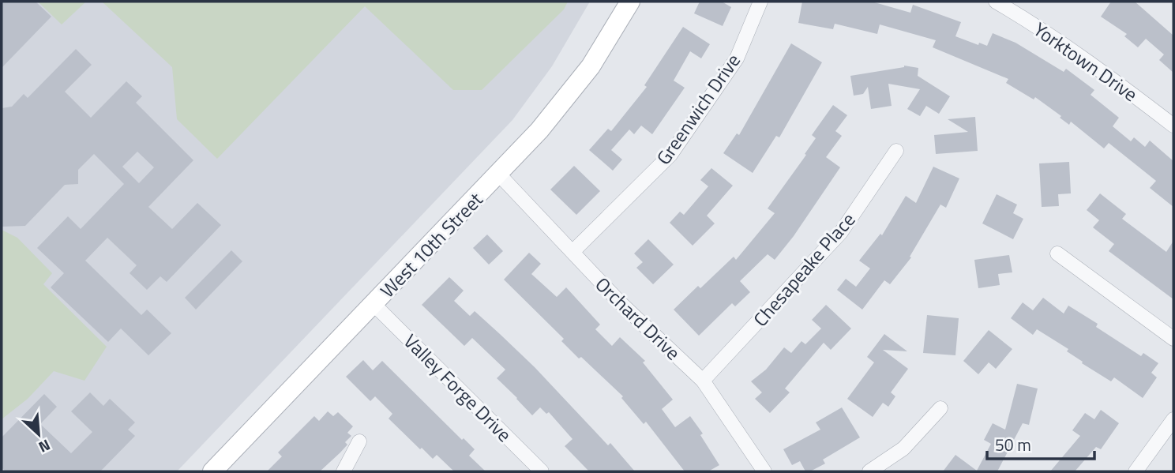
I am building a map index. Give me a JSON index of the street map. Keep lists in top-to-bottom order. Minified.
{"streets":{"street":["Yorktown Drive","Greenwich Drive","West 10th Street","Chesapeake Place","Orchard Drive","Valley Forge Drive"]},"crossings":[["Greenwich Drive","Orchard Drive"],["West 10th Street","Orchard Drive"],["West 10th Street","Valley Forge Drive"],["Chesapeake Place","Orchard Drive"]],"scale_bar":"50 m","north":"bottom right"}
